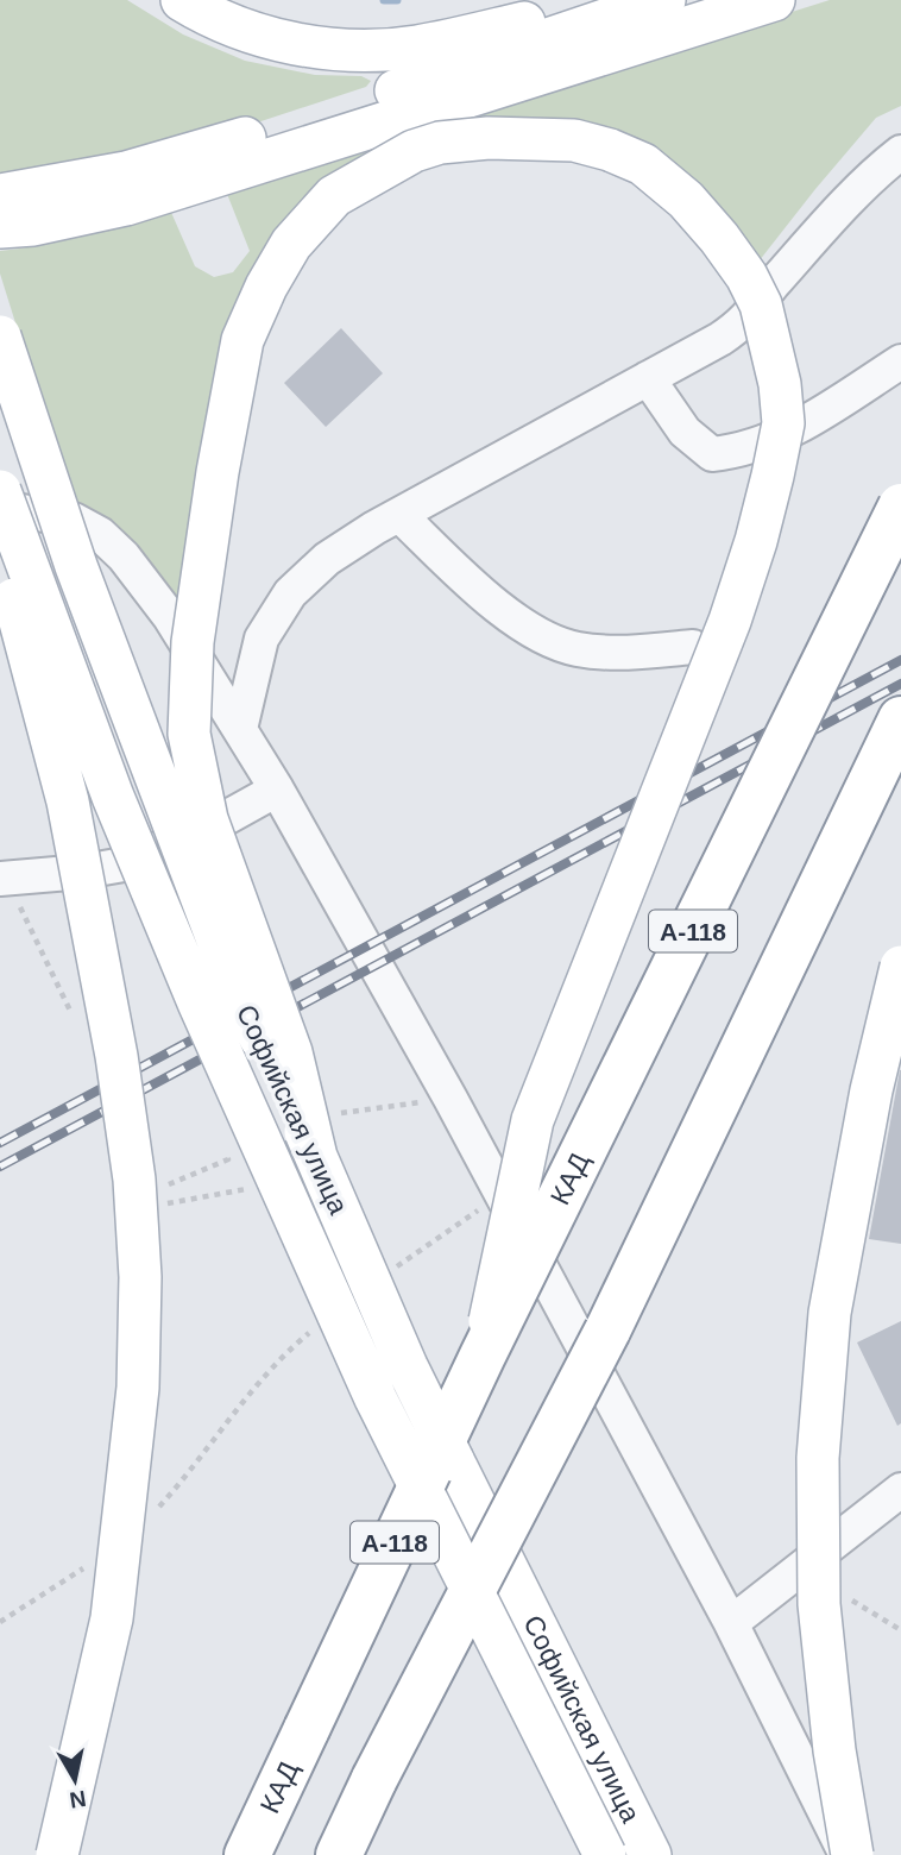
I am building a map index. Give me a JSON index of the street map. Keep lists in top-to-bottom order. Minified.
{"streets":{"highway":["А-118","КАД"],"main road":["Софийская улица"]},"north":"bottom"}
